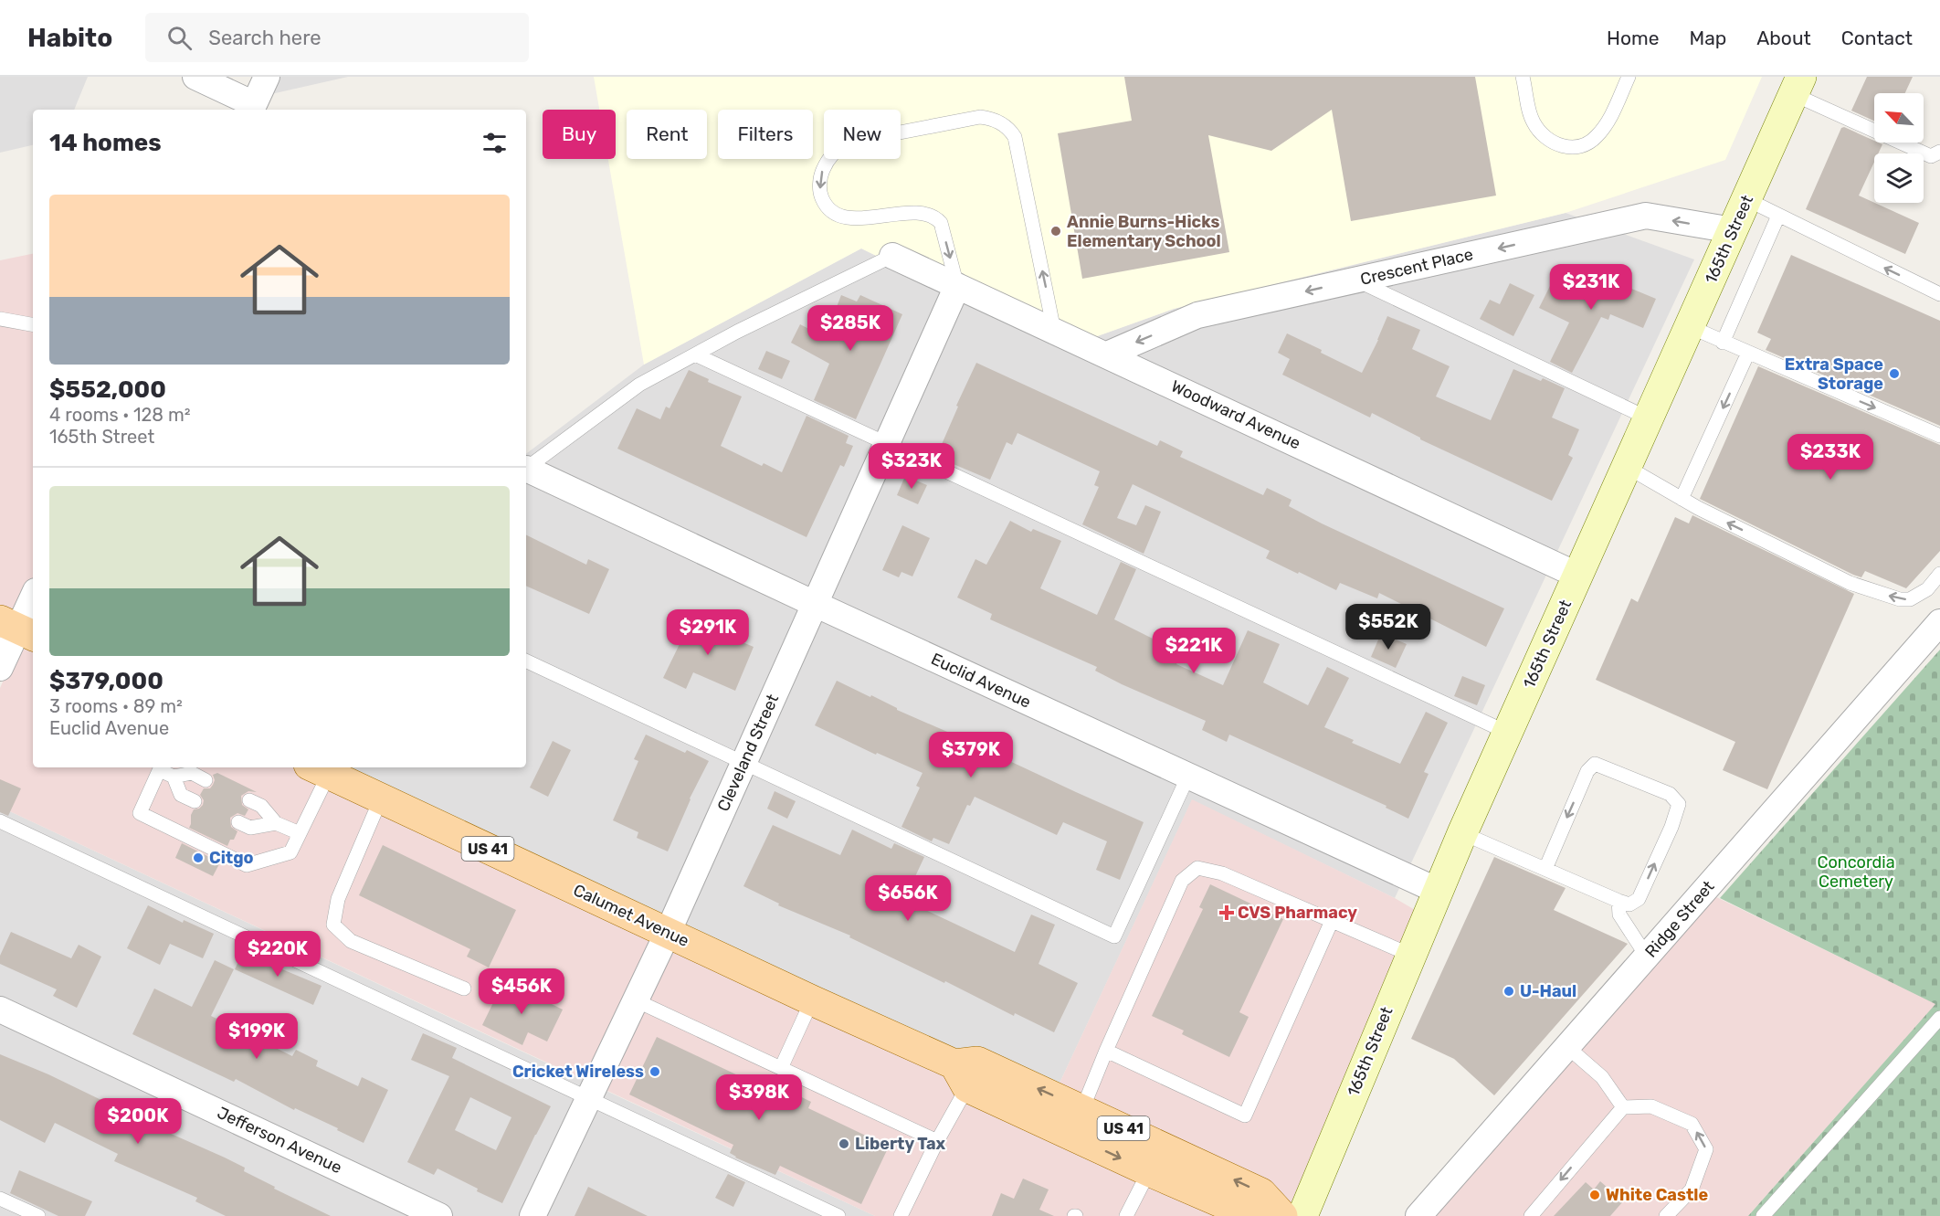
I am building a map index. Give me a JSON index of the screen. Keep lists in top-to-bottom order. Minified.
{"streets":{"main road":["165th Street","US 41","Calumet Avenue"],"street":["Crescent Place","Woodward Avenue","Euclid Avenue","Cleveland Street","Ridge Street","Jefferson Avenue"]},"crossings":[["165th Street","Crescent Place"],["165th Street","Woodward Avenue"],["165th Street","Euclid Avenue"],["Crescent Place","Woodward Avenue"],["Woodward Avenue","Cleveland Street"],["Euclid Avenue","Cleveland Street"],["Cleveland Street","Calumet Avenue"]],"one_way":["Crescent Place"],"parks":["Concordia Cemetery"],"places":{"other":["Annie Burns-Hicks Elementary School","Extra Space Storage","Citgo","U-Haul","Cricket Wireless","Liberty Tax","White Castle"],"health":["CVS Pharmacy"]},"north":"top left","page":{"header":"Habito","search":"Search here","nav":["Home","Map","About","Contact"],"chip":["Buy","Rent","Filters","New"],"heading":"14 homes","list":[{"name":"$552,000","note":"4 rooms · 128 m² · 165th Street"},{"name":"$379,000","note":"3 rooms · 89 m² · Euclid Avenue"}],"price":["$231K","$285K","$233K","$323K","$552K","$291K","$221K","$379K","$656K","$220K","$456K","$199K","$398K","$200K"]}}
